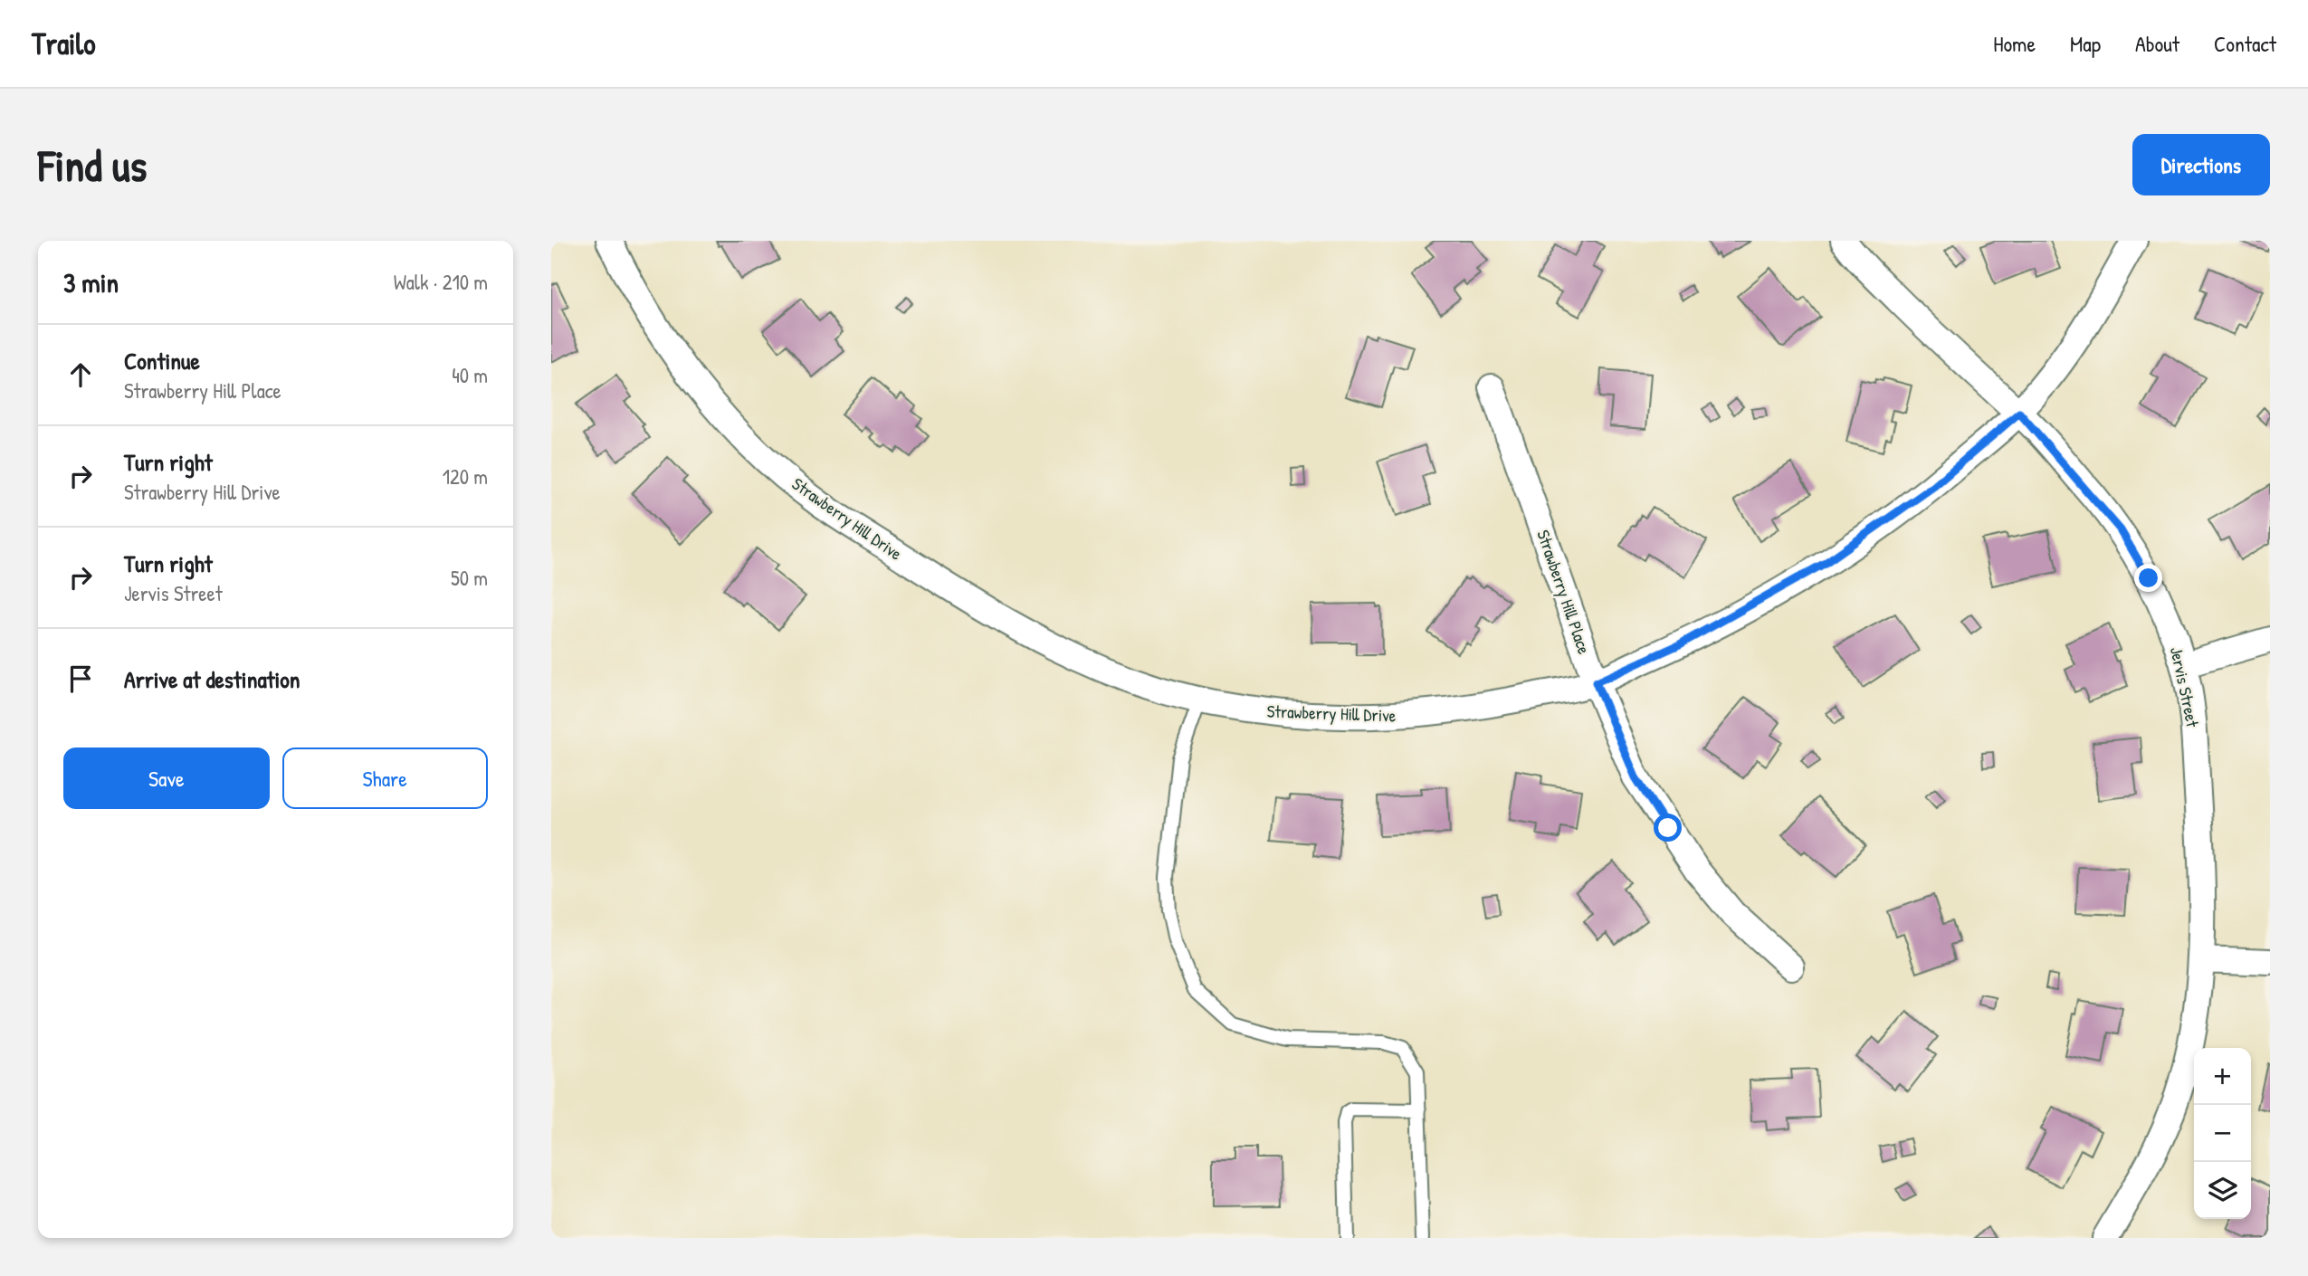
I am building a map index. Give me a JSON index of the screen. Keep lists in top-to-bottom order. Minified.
{"streets":{"street":["Strawberry Hill Drive","Strawberry Hill Place","Jervis Street"]},"crossings":[["Strawberry Hill Drive","Strawberry Hill Place"],["Strawberry Hill Drive","Jervis Street"]],"page":{"header":"Trailo","nav":["Home","Map","About","Contact"],"buttons":["Directions",["Save","Share"]],"title":"Find us","heading":["3 min","Walk · 210 m"],"list":[["Continue","Strawberry Hill Place","40 m"],["Turn right","Strawberry Hill Drive","120 m"],["Turn right","Jervis Street","50 m"],"Arrive at destination"],"map_buttons":["+","−"]}}
